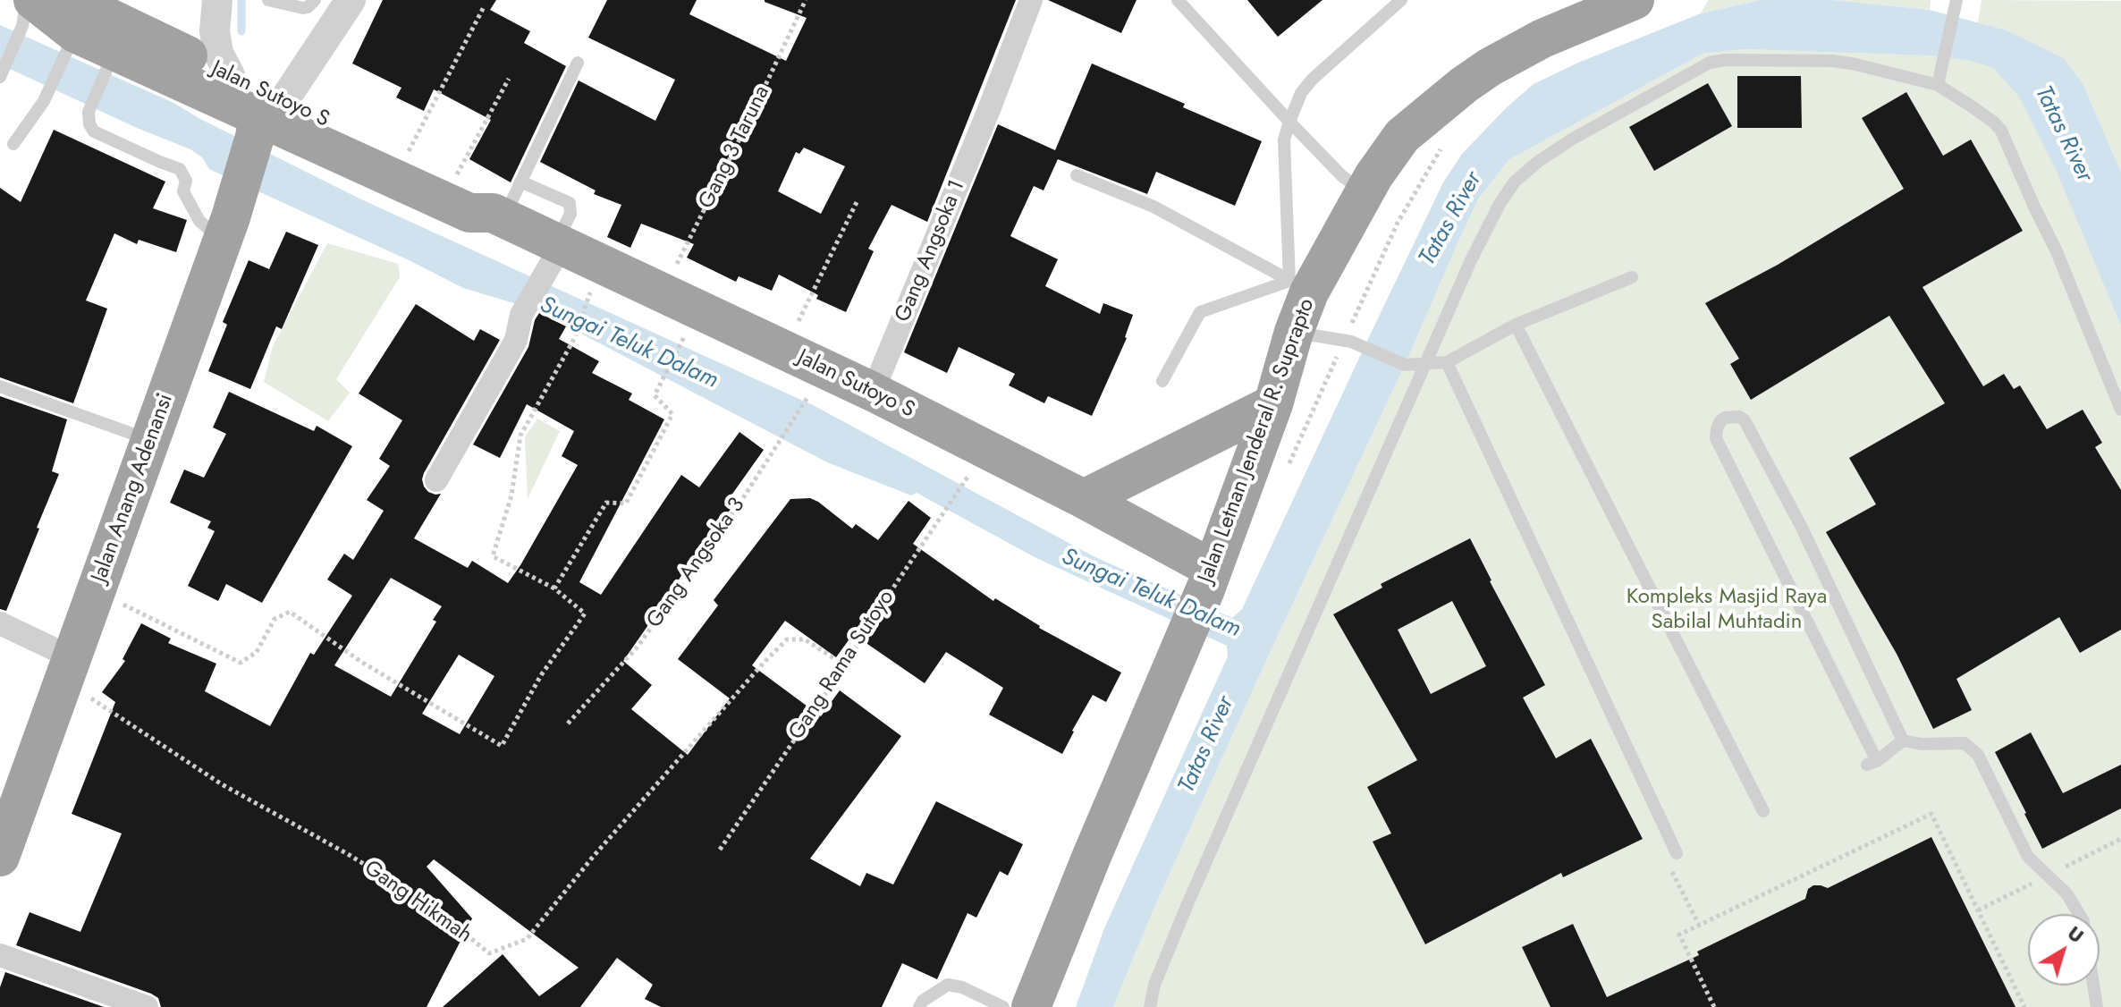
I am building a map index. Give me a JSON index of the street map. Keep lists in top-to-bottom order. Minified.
{"streets":{"highway":["Jalan Sutoyo S","Jalan Letnan Jenderal R. Suprapto","Jalan Anang Adenansi"],"street":["Gang Angsoka 1"],"path":["Gang 3 Taruna","Gang Angsoka 3","Gang Rama Sutoyo","Gang Hikmah"]},"crossings":[["Jalan Sutoyo S","Gang 3 Taruna"],["Jalan Sutoyo S","Gang Angsoka 1"],["Jalan Sutoyo S","Jalan Letnan Jenderal R. Suprapto"],["Jalan Sutoyo S","Jalan Anang Adenansi"],["Jalan Anang Adenansi","Gang Hikmah"],["Gang Rama Sutoyo","Gang Hikmah"]],"water":["Tatas River","Sungai Teluk Dalam"],"parks":["Kompleks Masjid Raya Sabilal Muhtadin"],"north":"top right"}
